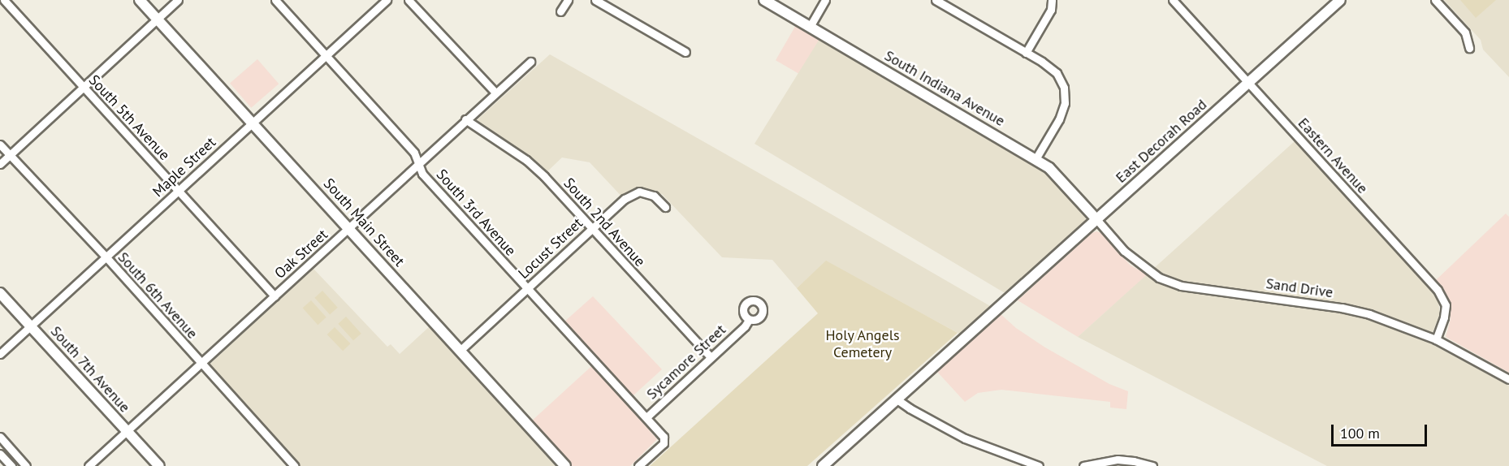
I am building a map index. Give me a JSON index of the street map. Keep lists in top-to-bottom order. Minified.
{"streets":{"street":["South Indiana Avenue","South 5th Avenue","East Decorah Road","Eastern Avenue","Maple Street","South 3rd Avenue","South Main Street","South 2nd Avenue","Locust Street","Oak Street","Sand Drive","South 6th Avenue","Sycamore Street","South 7th Avenue"]},"crossings":[["South Indiana Avenue","East Decorah Road"],["South Indiana Avenue","Sand Drive"],["South 5th Avenue","Maple Street"],["South 5th Avenue","Oak Street"],["East Decorah Road","Eastern Avenue"],["East Decorah Road","Sand Drive"],["Eastern Avenue","Sand Drive"],["Maple Street","South 3rd Avenue"],["Maple Street","South Main Street"],["Maple Street","South 6th Avenue"],["Maple Street","South 7th Avenue"],["South 3rd Avenue","Locust Street"],["South 3rd Avenue","Oak Street"],["South 3rd Avenue","Sycamore Street"],["South Main Street","Locust Street"],["South Main Street","Oak Street"],["South 2nd Avenue","Locust Street"],["South 2nd Avenue","Oak Street"],["South 2nd Avenue","Sycamore Street"],["Oak Street","South 6th Avenue"],["Oak Street","South 7th Avenue"]],"parks":["Holy Angels Cemetery"],"scale_bar":"100 m"}
